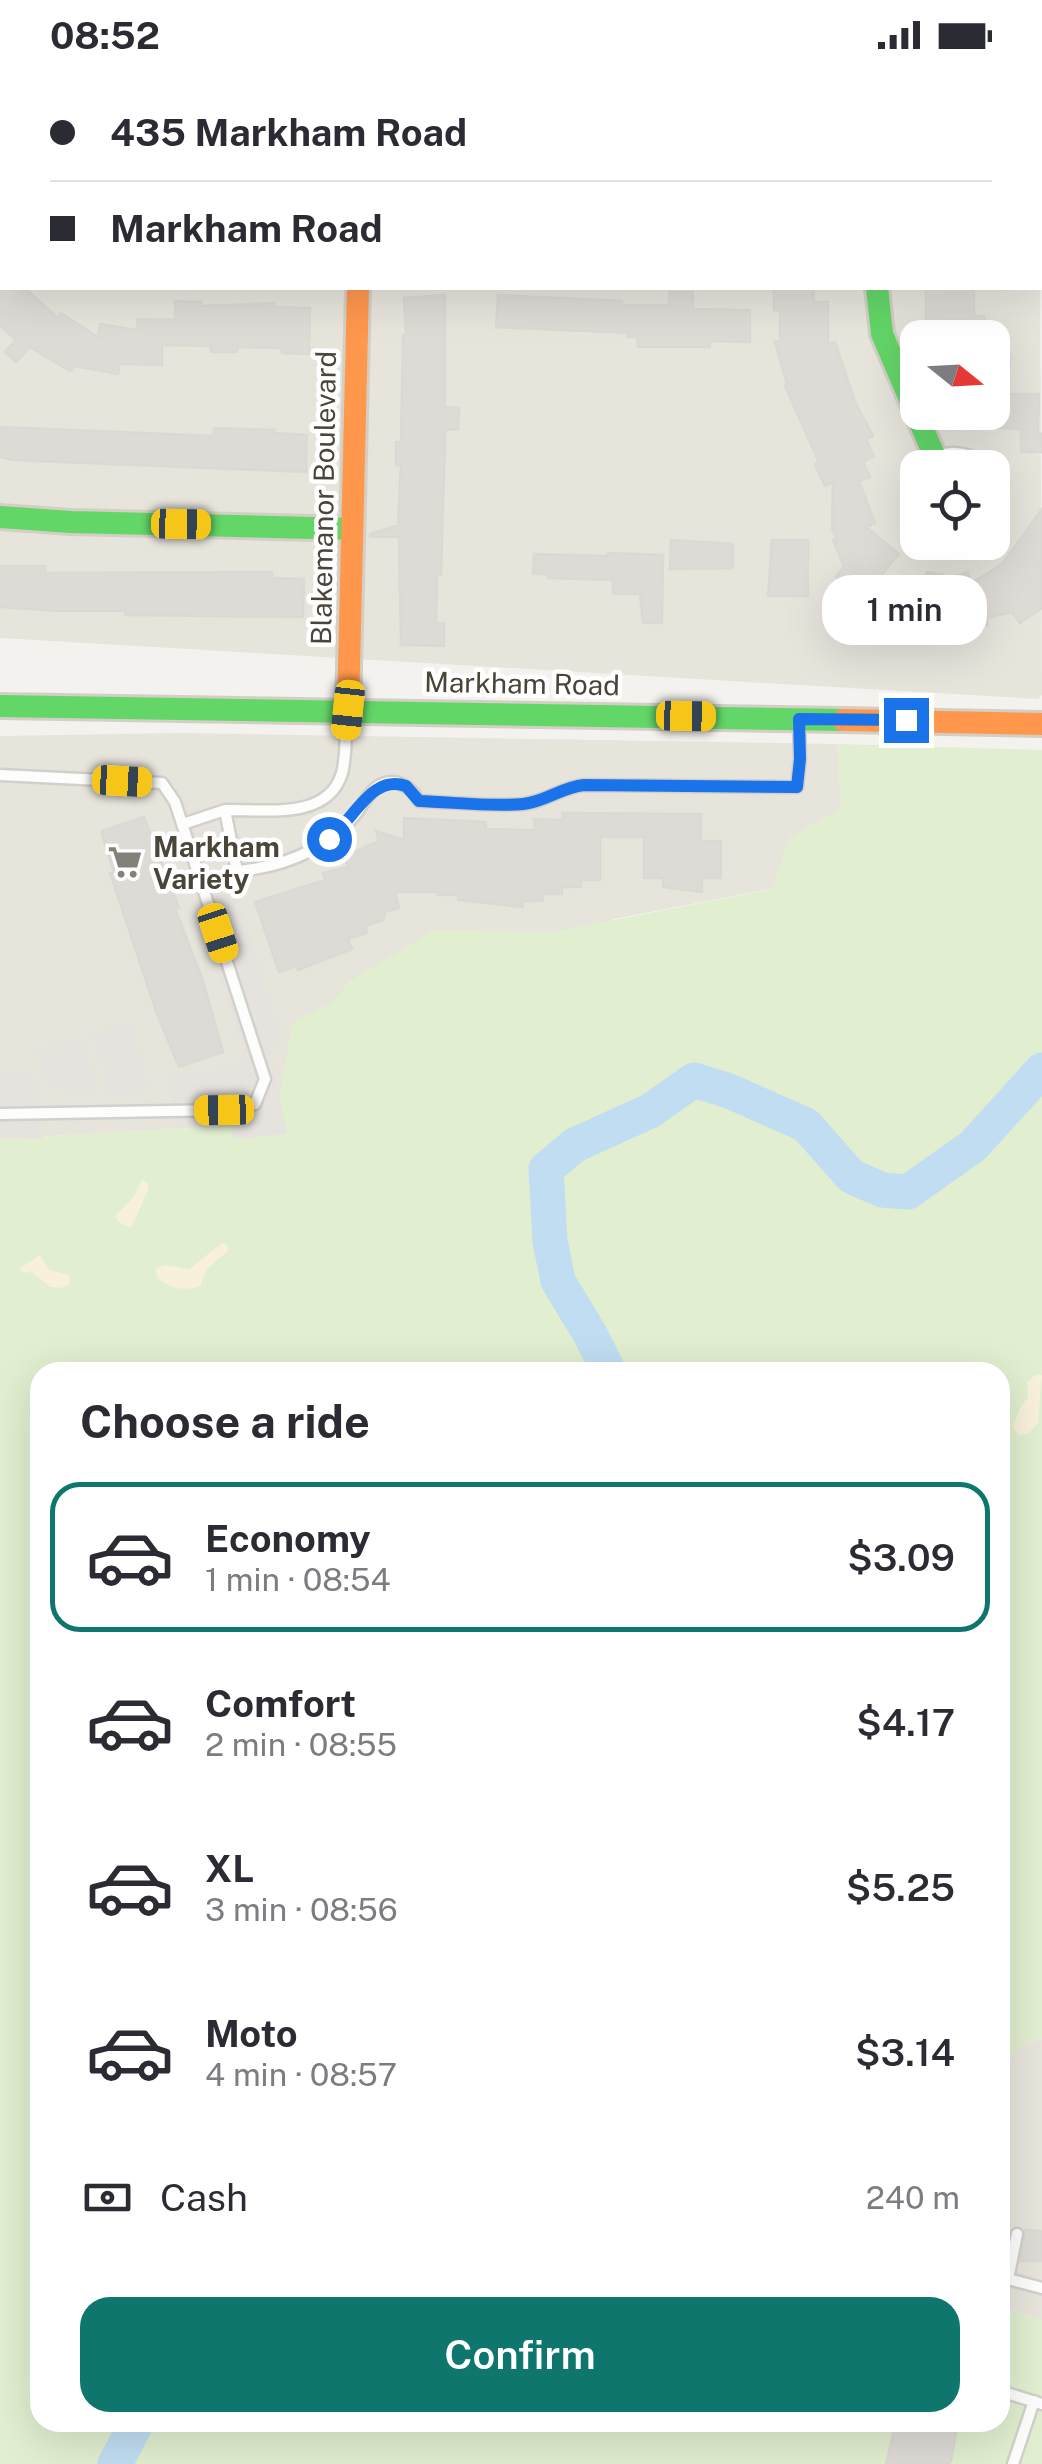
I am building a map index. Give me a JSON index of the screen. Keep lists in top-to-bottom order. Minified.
{"streets":{"main road":["Blakemanor Boulevard","Markham Road"]},"crossings":[["Blakemanor Boulevard","Markham Road"]],"places":{"supermarket":["Markham Variety"]},"north":"right","page":{"status":"08:52","banner":["435 Markham Road","Markham Road"],"bubble":"1 min","heading":"Choose a ride","list":[{"name":"Economy","note":"1 min · 08:54","value":"$3.09"},{"name":"Comfort","note":"2 min · 08:55","value":"$4.17"},{"name":"XL","note":"3 min · 08:56","value":"$5.25"},{"name":"Moto","note":"4 min · 08:57","value":"$3.14"}],"pay":["Cash","240 m"],"buttons":"Confirm"}}
